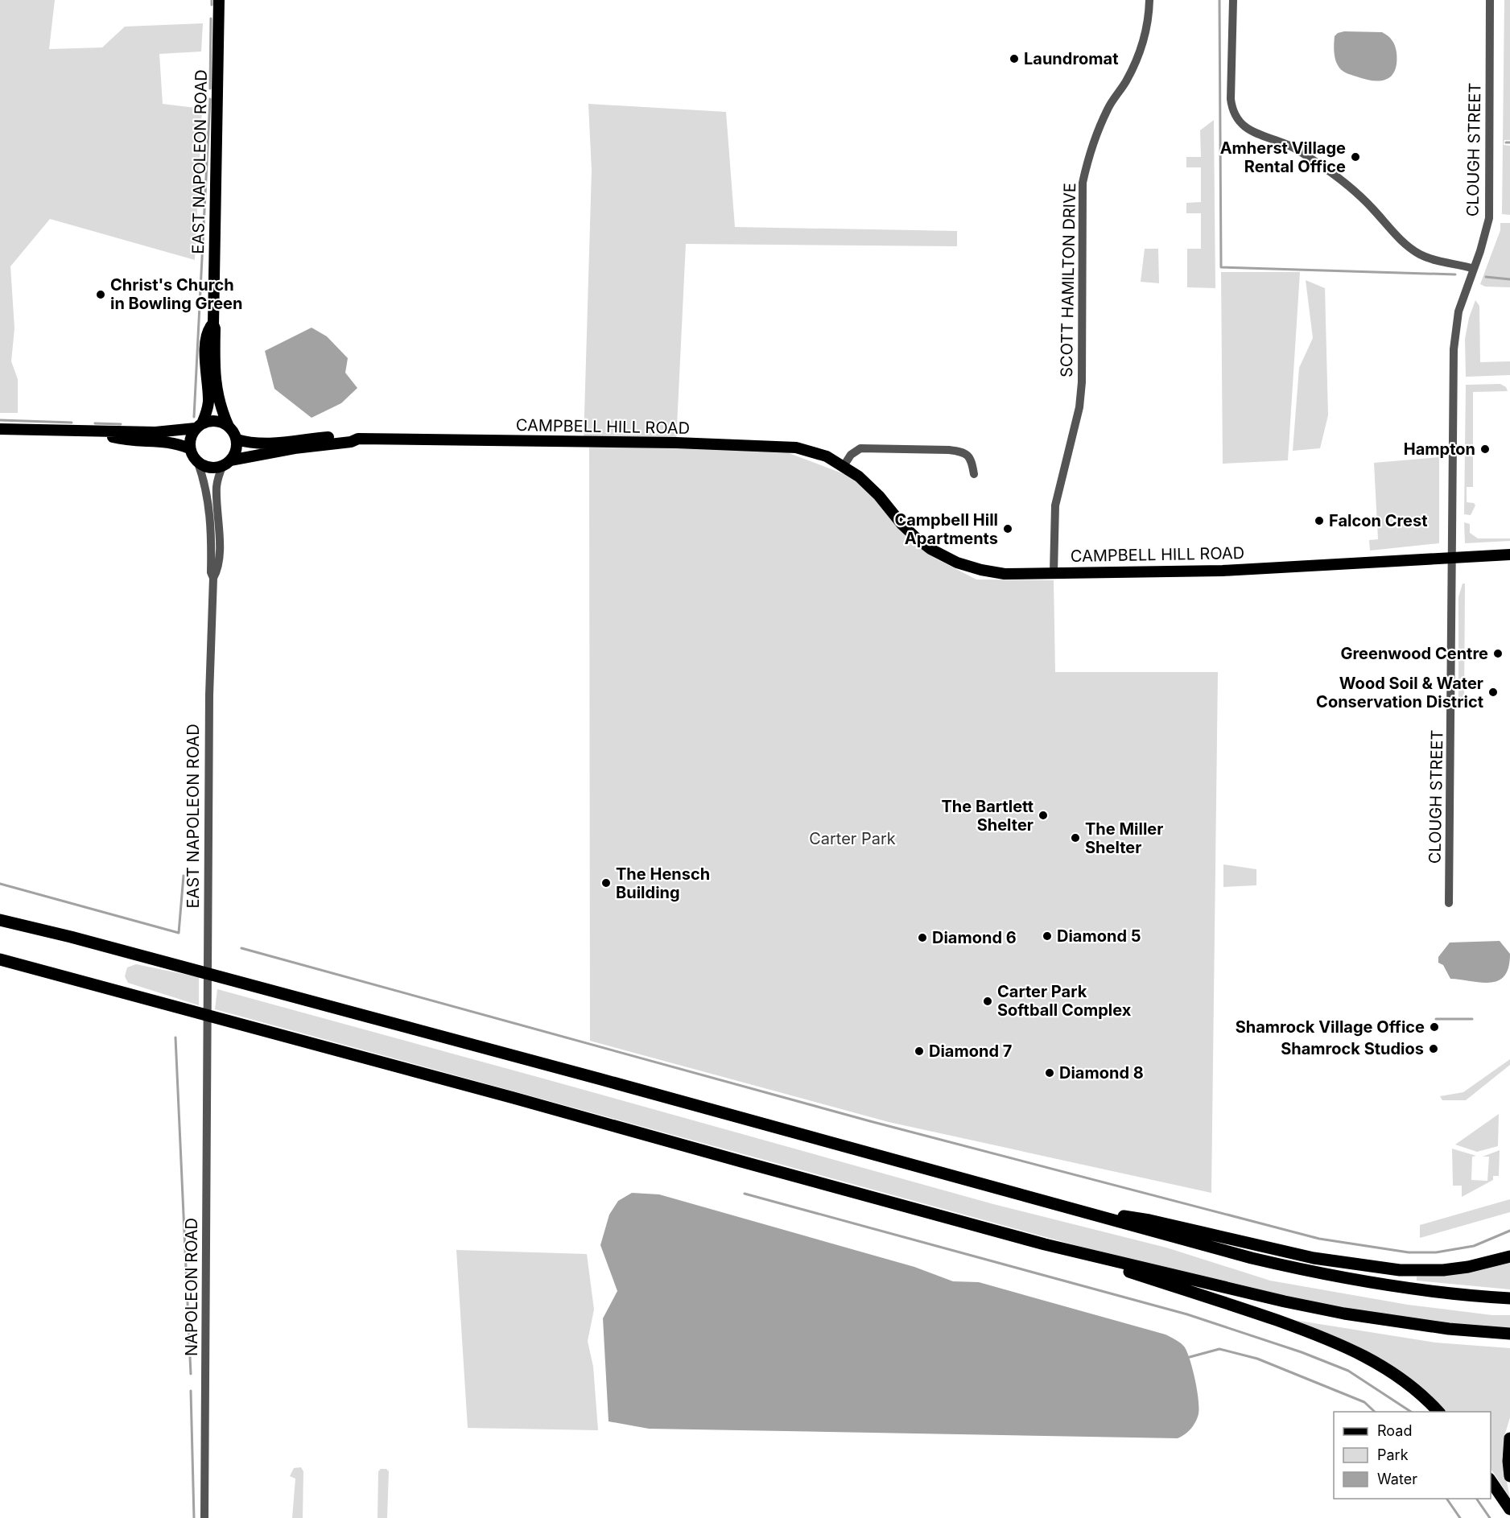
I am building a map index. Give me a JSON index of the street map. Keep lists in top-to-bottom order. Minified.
{"streets":{"main road":["EAST NAPOLEON ROAD","CAMPBELL HILL ROAD"],"street":["CLOUGH STREET","SCOTT HAMILTON DRIVE","NAPOLEON ROAD"]},"crossings":[["CLOUGH STREET","CAMPBELL HILL ROAD"],["EAST NAPOLEON ROAD","CAMPBELL HILL ROAD"],["EAST NAPOLEON ROAD","NAPOLEON ROAD"],["SCOTT HAMILTON DRIVE","CAMPBELL HILL ROAD"]],"parks":["Carter Park"],"places":["Laundromat","Amherst Village Rental Office","Christ's Church in Bowling Green","Hampton","Falcon Crest","Campbell Hill Apartments","Greenwood Centre","Wood Soil & Water Conservation District","The Bartlett Shelter","The Miller Shelter","The Hensch Building","Diamond 5","Diamond 6","Carter Park Softball Complex","Shamrock Village Office","Shamrock Studios","Diamond 7","Diamond 8"],"legend":["Road","Park","Water"]}
